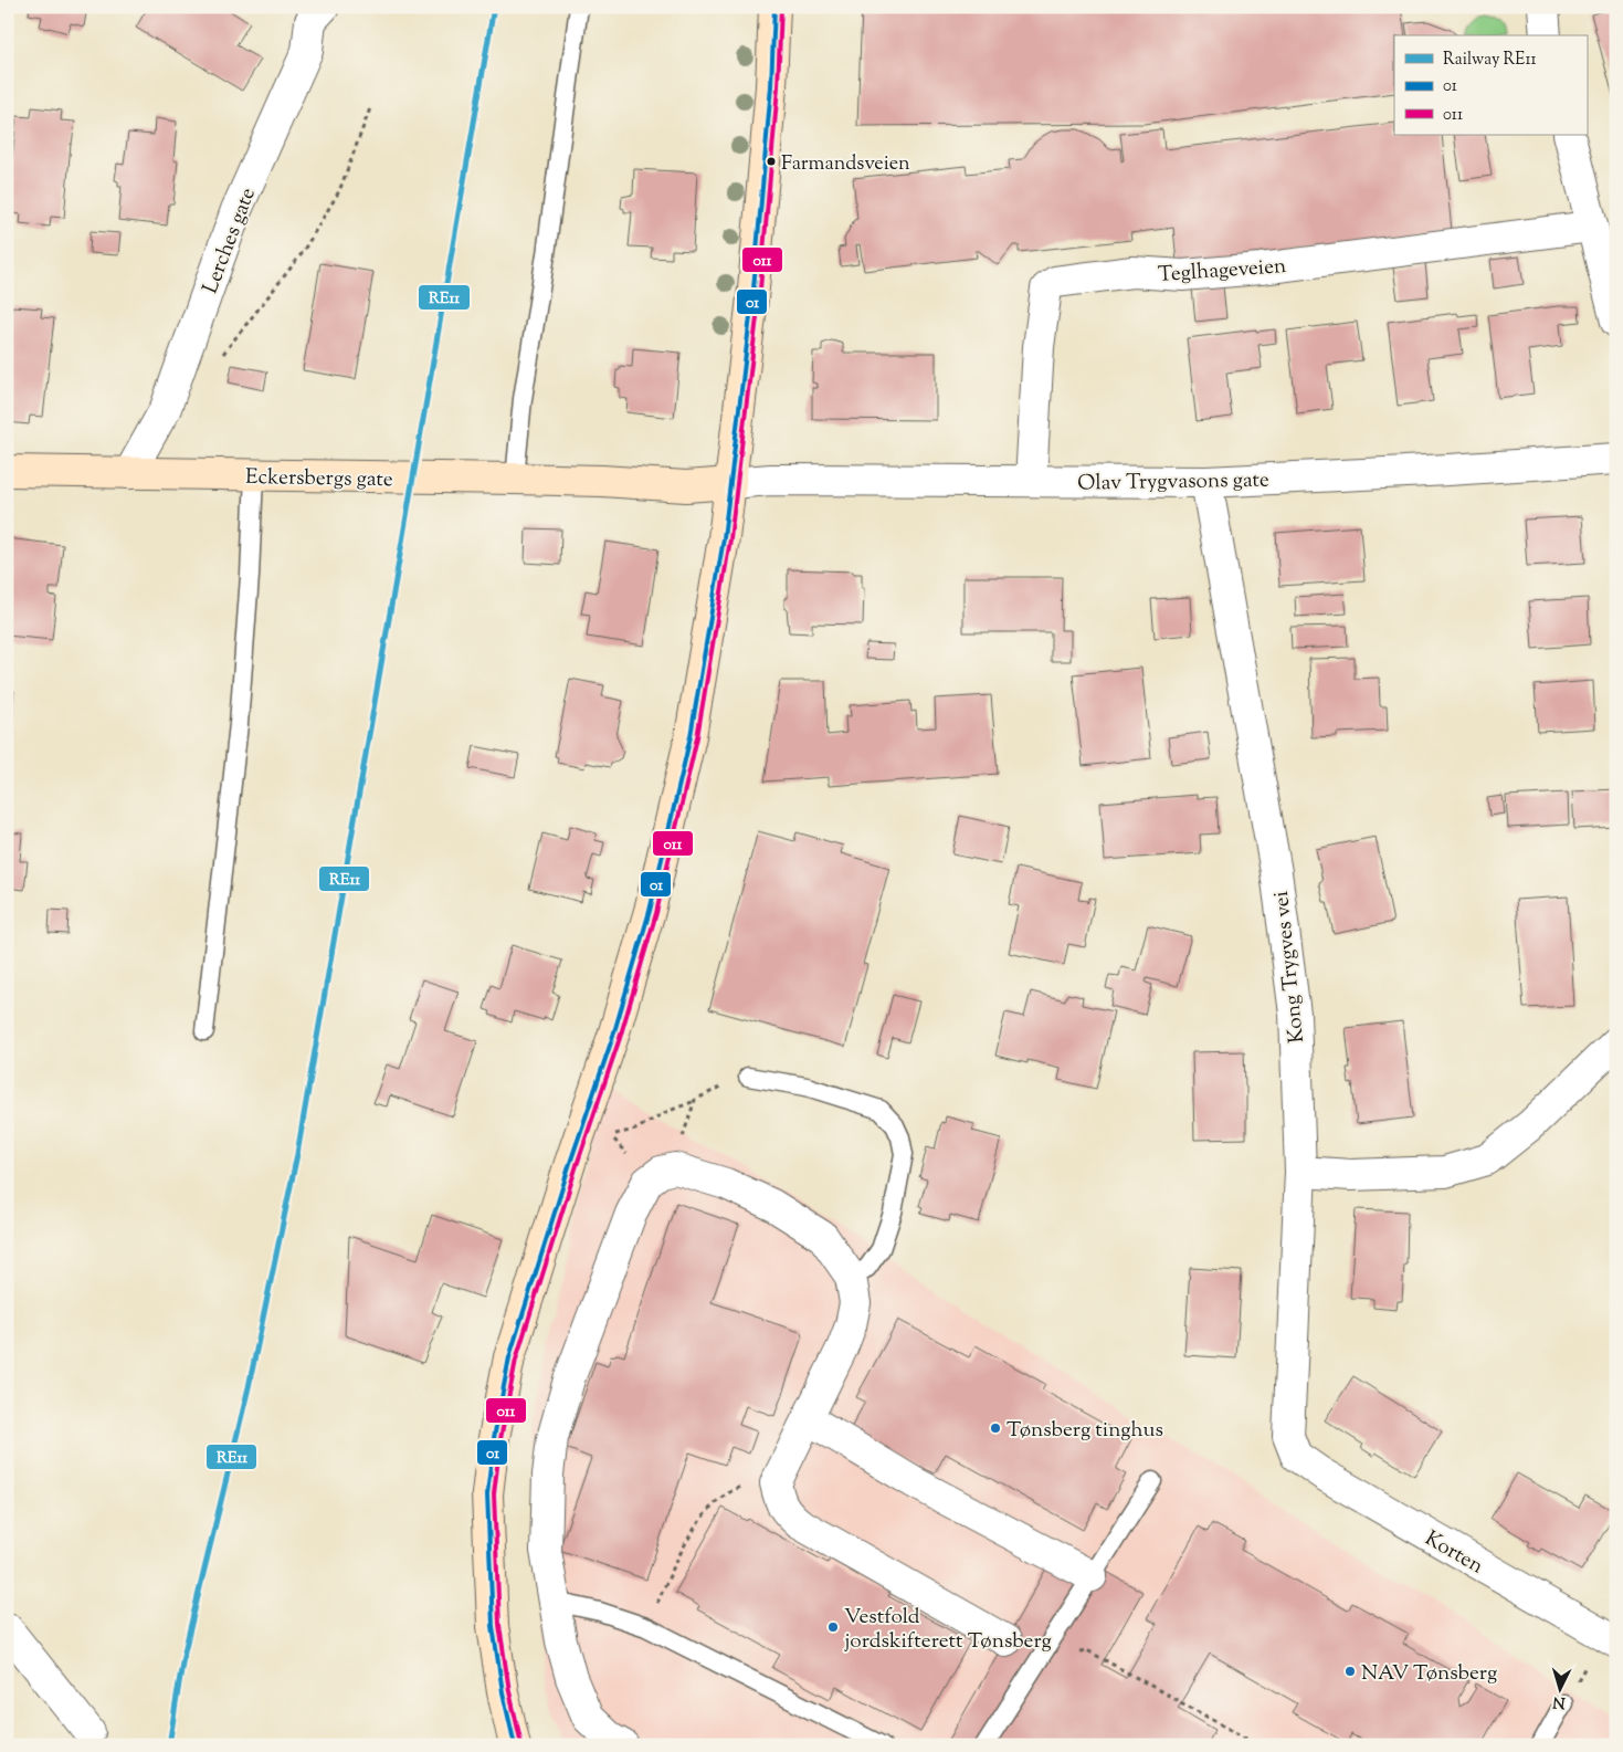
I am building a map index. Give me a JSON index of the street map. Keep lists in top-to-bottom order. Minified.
{"streets":{"main road":["Eckersbergs gate"],"street":["Lerches gate","Teglhageveien","Olav Trygvasons gate","Kong Trygves vei","Korten"]},"crossings":[["Lerches gate","Eckersbergs gate"],["Teglhageveien","Olav Trygvasons gate"],["Eckersbergs gate","Olav Trygvasons gate"],["Olav Trygvasons gate","Kong Trygves vei"],["Kong Trygves vei","Korten"]],"places":["Farmandsveien","Tønsberg tinghus","Vestfold jordskifterett Tønsberg","NAV Tønsberg"],"lines":["rail line RE11","transit line 01","transit line 011"],"legend":["Railway RE11","01","011"],"north":"bottom"}
